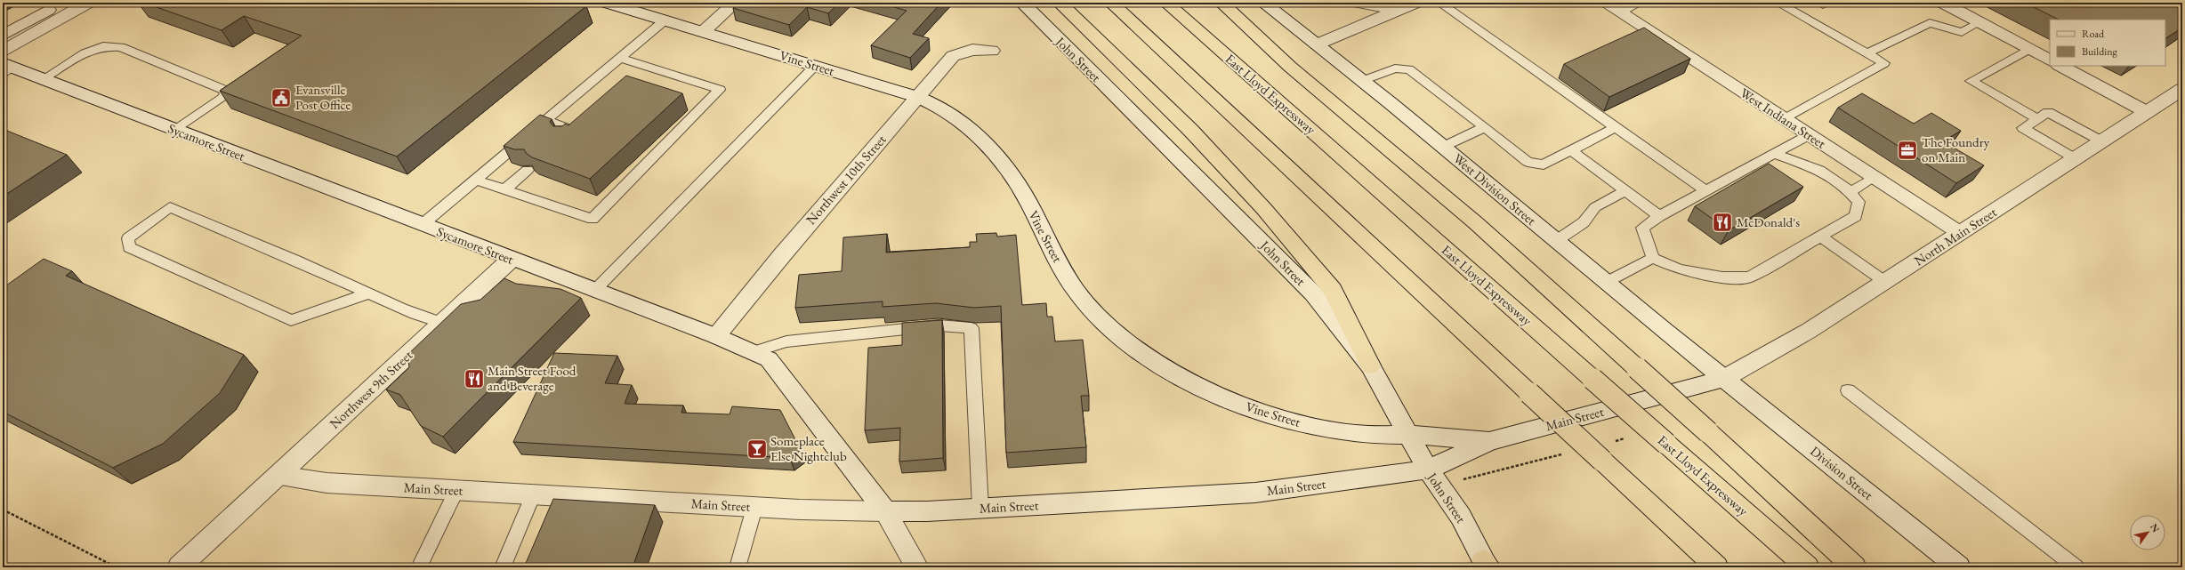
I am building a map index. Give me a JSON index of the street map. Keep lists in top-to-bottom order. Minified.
{"streets":{"highway":["East Lloyd Expressway"],"main road":["John Street","Vine Street","West Indiana Street","Sycamore Street","Northwest 10th Street","West Division Street","North Main Street","Northwest 9th Street","Main Street","Division Street"]},"crossings":[["John Street","Vine Street"],["John Street","Main Street"],["Vine Street","Northwest 10th Street"],["Vine Street","Main Street"],["West Indiana Street","North Main Street"],["Sycamore Street","Northwest 10th Street"],["Sycamore Street","Northwest 9th Street"],["Sycamore Street","Main Street"],["West Division Street","North Main Street"],["West Division Street","Main Street"],["West Division Street","Division Street"],["North Main Street","Main Street"],["North Main Street","Division Street"],["Northwest 9th Street","Main Street"],["Main Street","Division Street"]],"places":{"public building":["Evansville Post Office"],"office":["The Foundry on Main"],"restaurant":["McDonald's","Main Street Food and Beverage"],"bar":["Someplace Else Nightclub"]},"legend":["Road","Building"],"north":"top right"}
